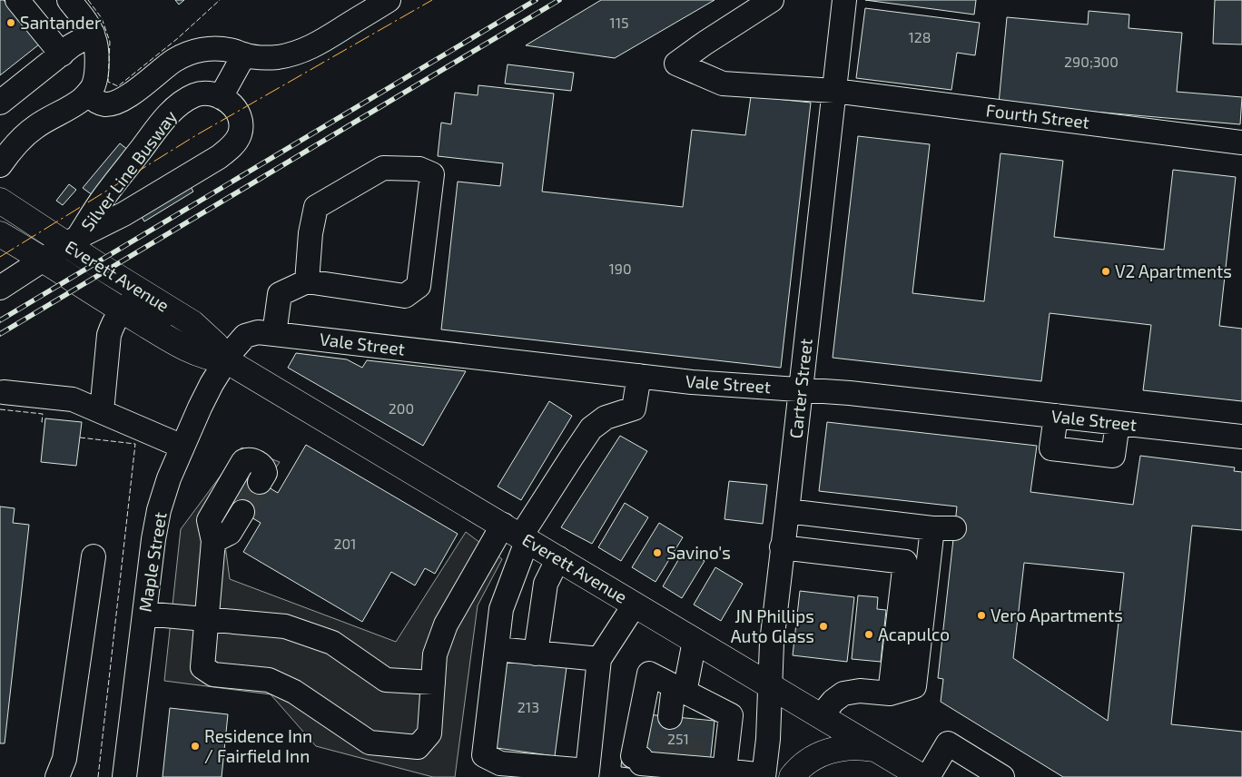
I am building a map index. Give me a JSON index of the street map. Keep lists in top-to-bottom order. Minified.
{"streets":{"main road":["Everett Avenue"],"street":["Fourth Street","Silver Line Busway","Vale Street","Carter Street","Maple Street"]},"crossings":[["Fourth Street","Carter Street"],["Silver Line Busway","Everett Avenue"],["Everett Avenue","Vale Street"],["Everett Avenue","Carter Street"],["Everett Avenue","Maple Street"],["Vale Street","Carter Street"],["Vale Street","Maple Street"]],"places":["Santander","V2 Apartments","Savino's","Vero Apartments","JN Phillips Auto Glass","Acapulco","Residence Inn / Fairfield Inn"],"house_numbers":["115","128","290;300","190","200","201","213","251"]}
